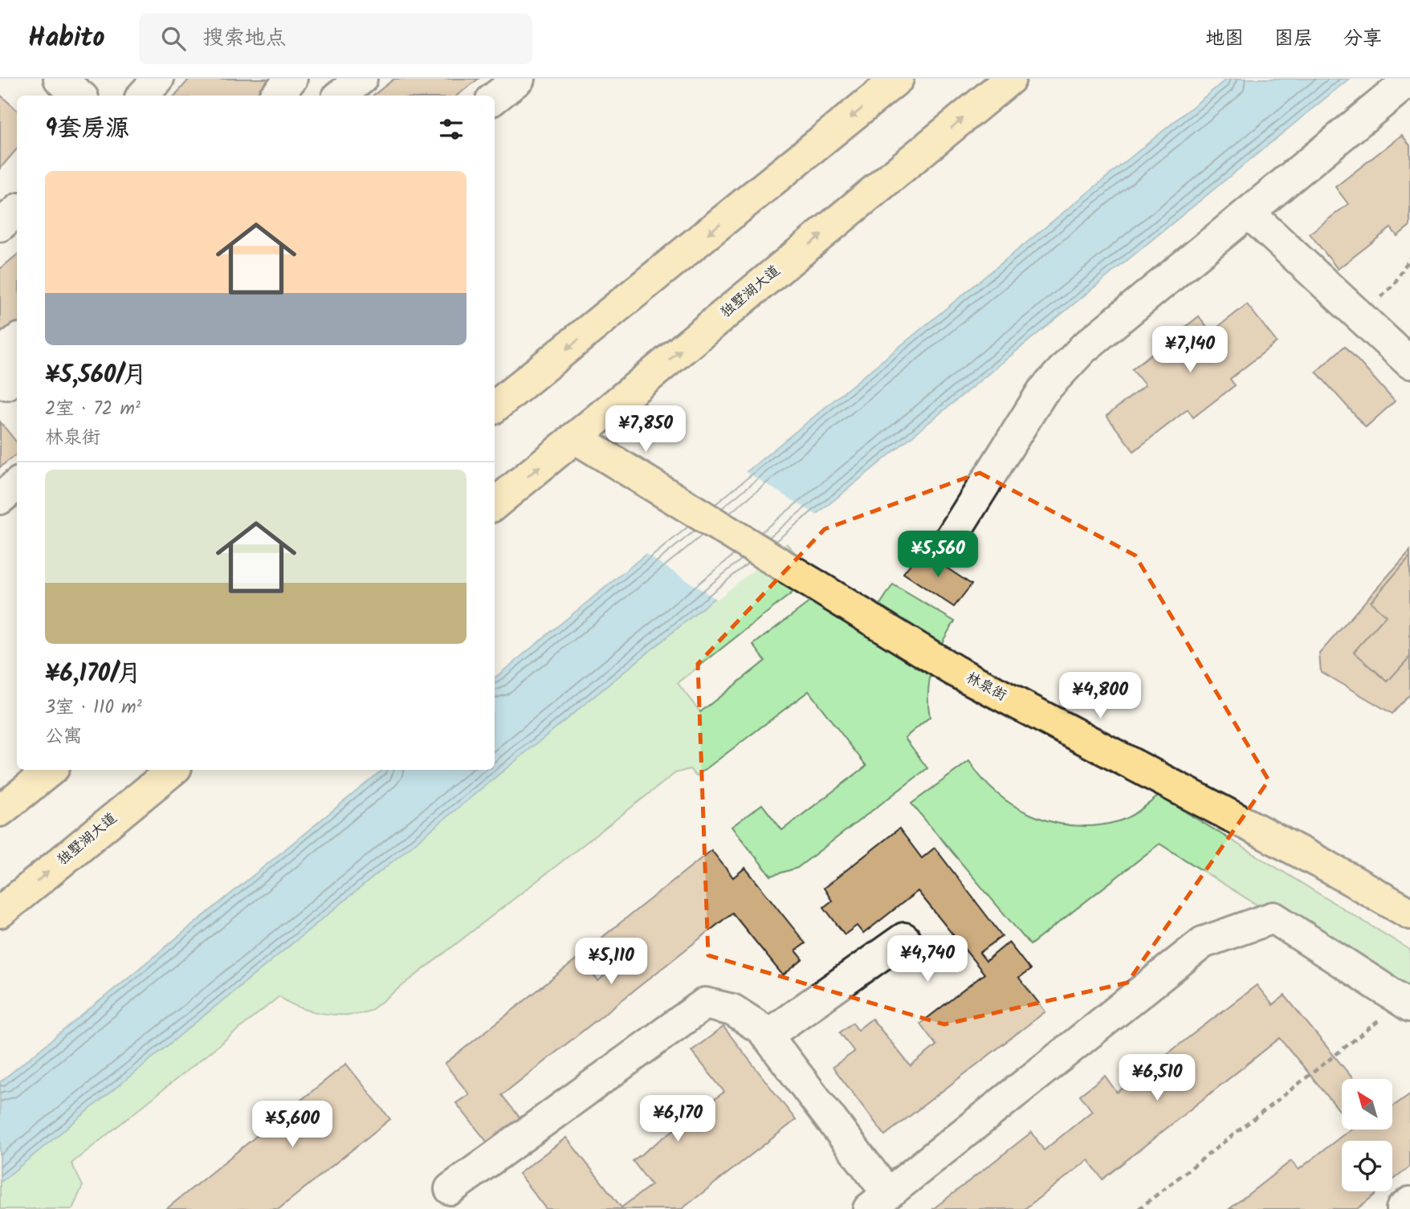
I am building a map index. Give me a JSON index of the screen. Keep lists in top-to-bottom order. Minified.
{"streets":{"main road":["独墅湖大道","林泉街"]},"crossings":[["独墅湖大道","林泉街"]],"north":"top left","page":{"header":"Habito","search":"搜索地点","nav":["地图","图层","分享"],"heading":"9套房源","list":[{"name":"¥5,560/月","note":"2室 · 72 m² · 林泉街"},{"name":"¥6,170/月","note":"3室 · 110 m² · 公寓"}],"price":["¥7,140","¥7,850","¥5,560","¥4,800","¥4,740","¥5,110","¥6,510","¥6,170","¥5,600"]}}
